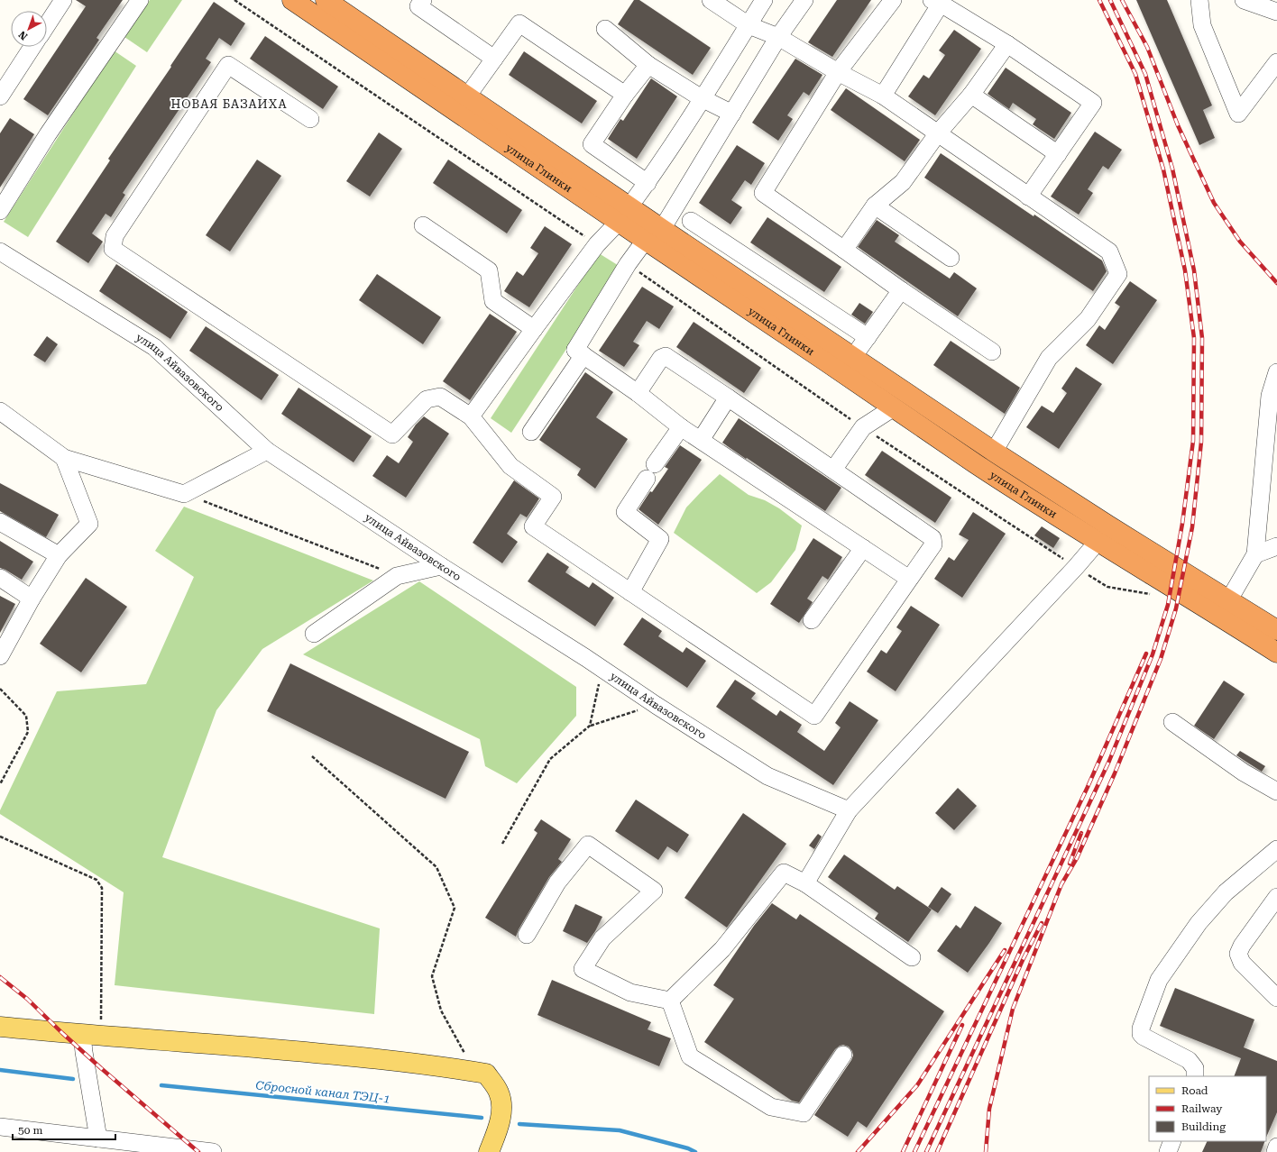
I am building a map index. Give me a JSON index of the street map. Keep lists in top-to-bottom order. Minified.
{"streets":{"highway":["улица Глинки"],"street":["улица Айвазовского"]},"districts":["НОВАЯ БАЗАИХА"],"water":["Сбросной канал ТЭЦ-1"],"legend":["Road","Railway","Building"],"scale_bar":"50 m","north":"bottom left"}
